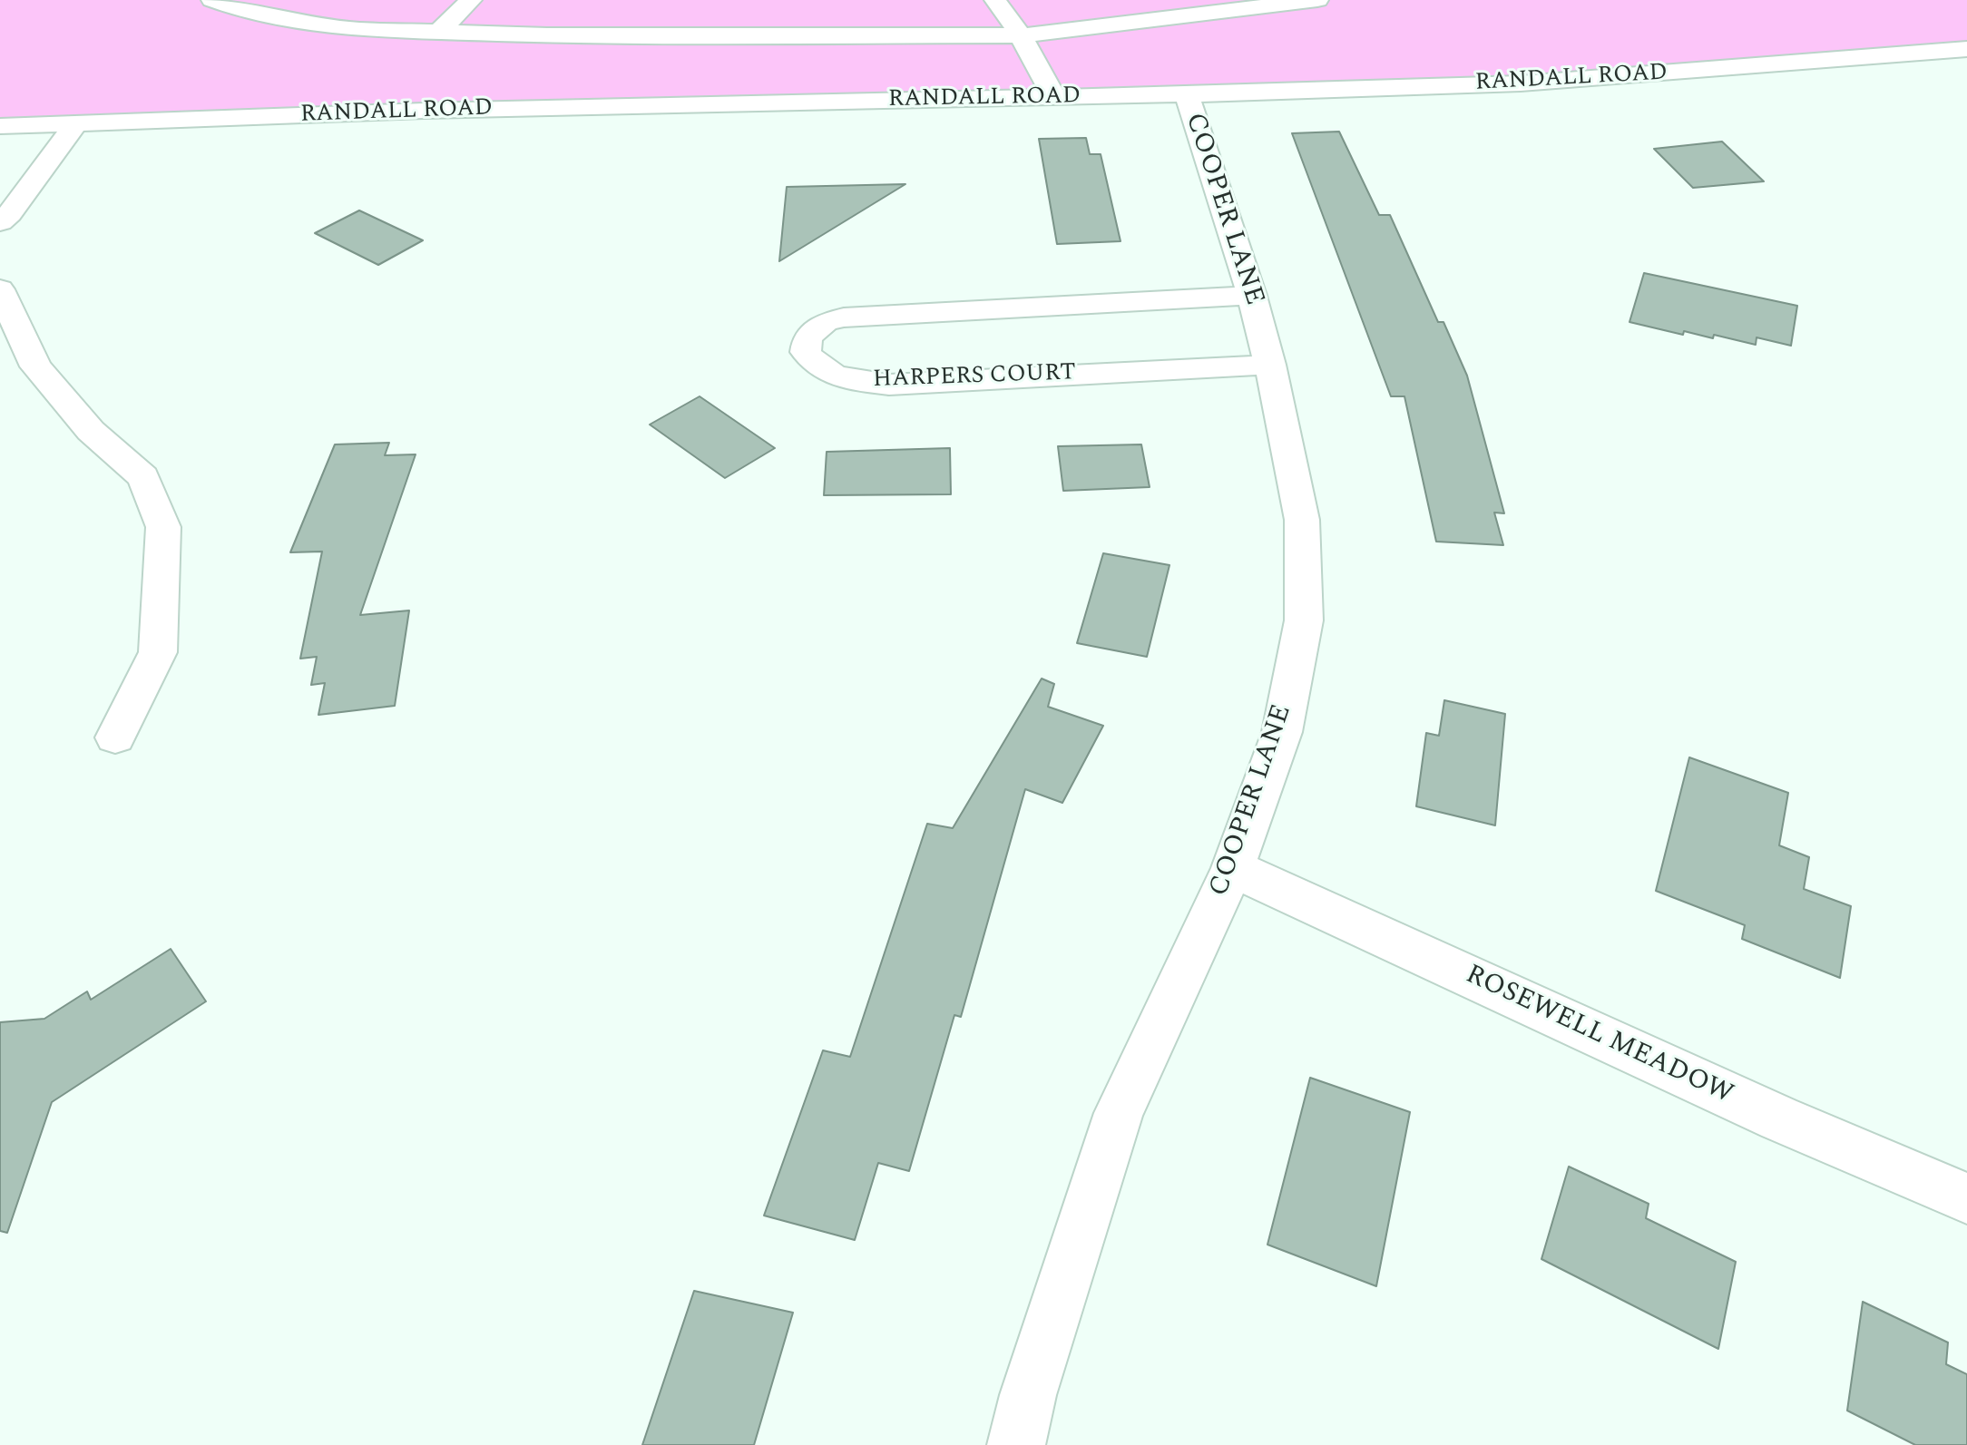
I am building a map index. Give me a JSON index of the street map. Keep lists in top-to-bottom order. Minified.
{"streets":{"street":["RANDALL ROAD","COOPER LANE","HARPERS COURT","ROSEWELL MEADOW"]},"crossings":[["RANDALL ROAD","COOPER LANE"],["COOPER LANE","HARPERS COURT"],["COOPER LANE","ROSEWELL MEADOW"]]}
